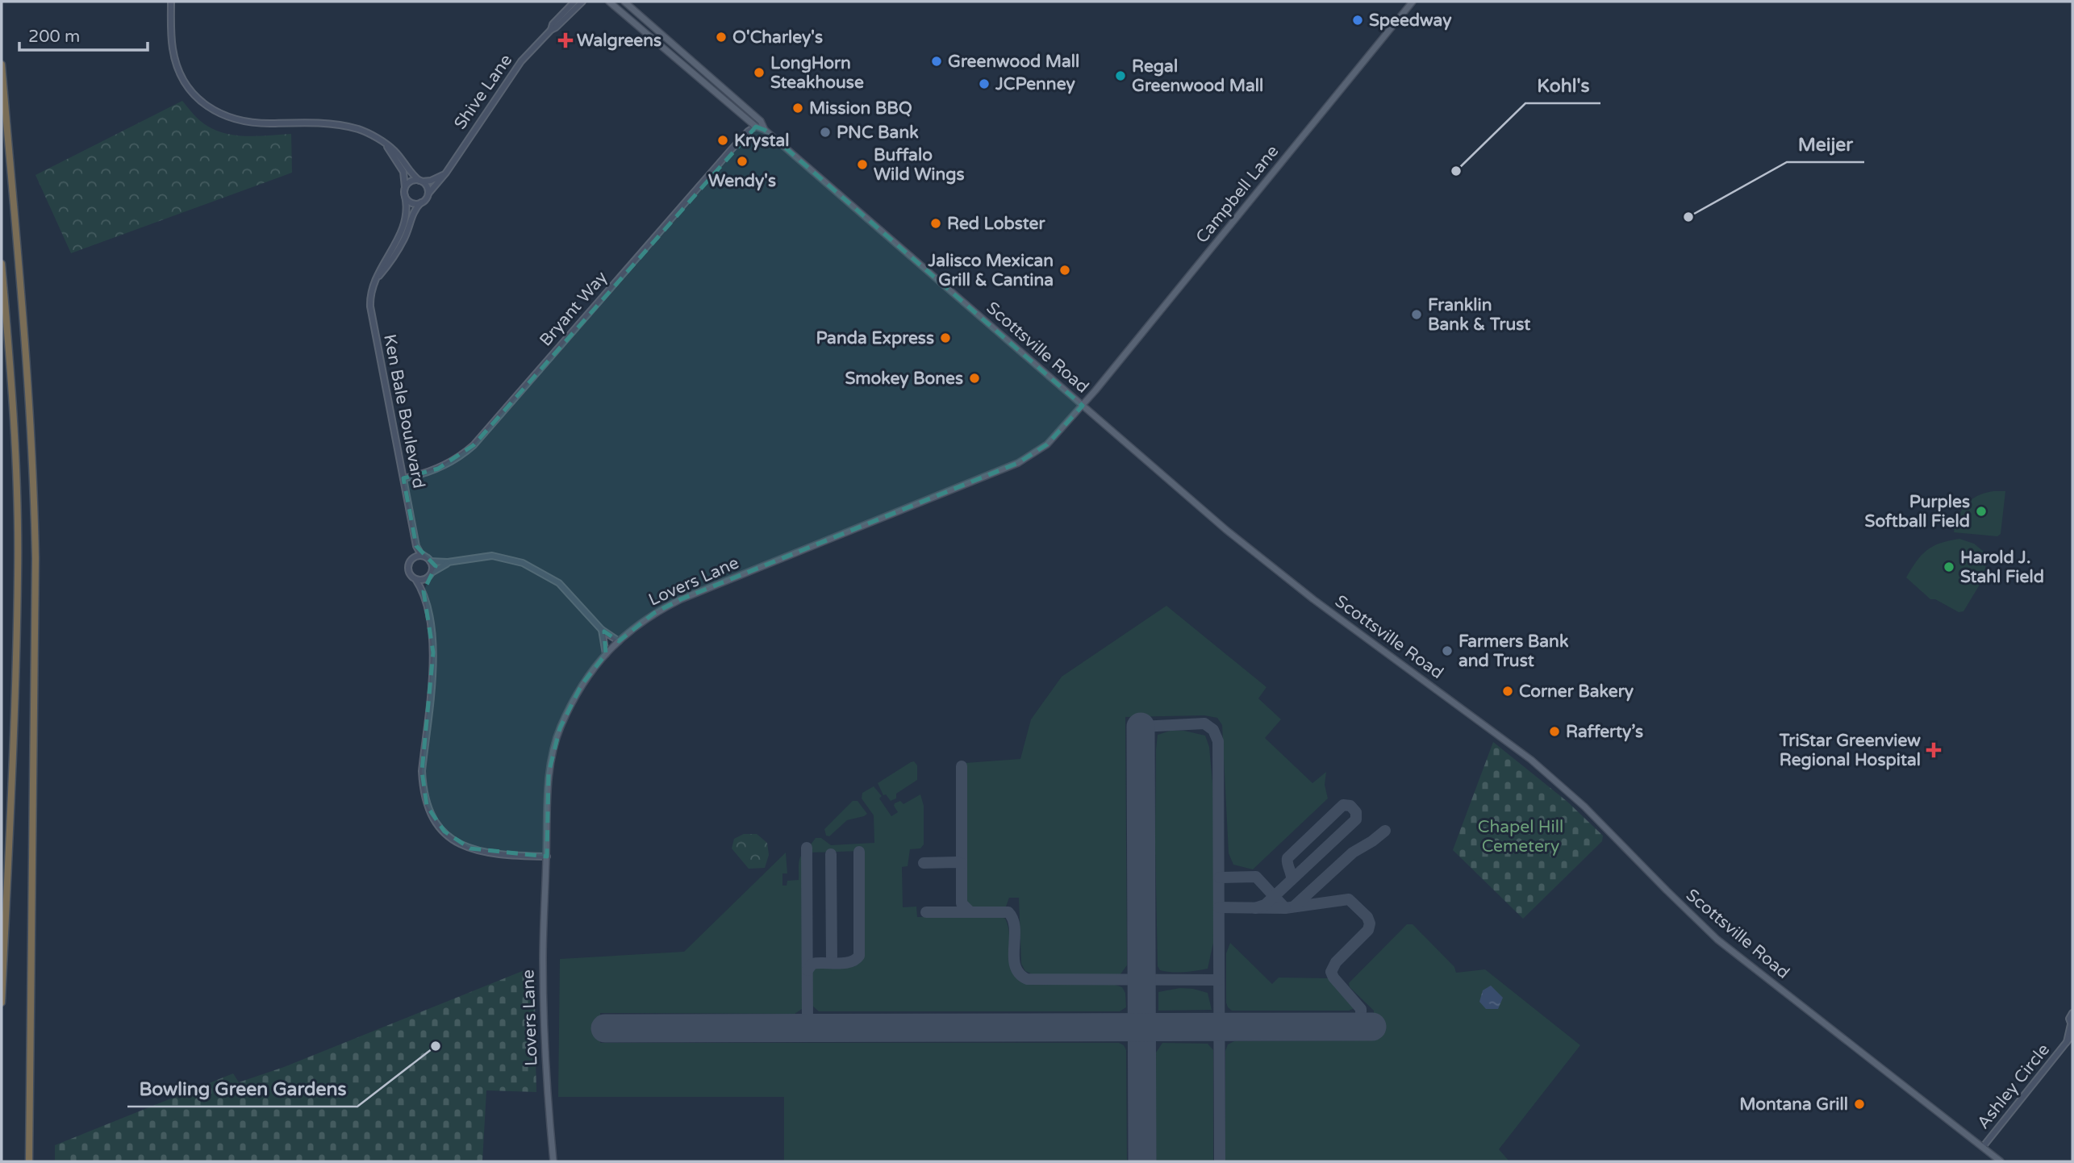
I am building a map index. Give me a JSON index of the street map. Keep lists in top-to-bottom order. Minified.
{"streets":{"main road":["Shive Lane","Campbell Lane","Bryant Way","Scottsville Road","Ken Bale Boulevard","Lovers Lane","Ashley Circle"]},"crossings":[["Shive Lane","Ken Bale Boulevard"],["Campbell Lane","Scottsville Road"],["Campbell Lane","Lovers Lane"],["Bryant Way","Scottsville Road"],["Bryant Way","Ken Bale Boulevard"],["Scottsville Road","Lovers Lane"],["Scottsville Road","Ashley Circle"],["Ken Bale Boulevard","Lovers Lane"]],"parks":["Chapel Hill Cemetery"],"places":{"other":["Speedway","O'Charley's","Greenwood Mall","LongHorn Steakhouse","Regal Greenwood Mall","JCPenney","Mission BBQ","PNC Bank","Krystal","Wendy's","Buffalo Wild Wings","Kohl's","Meijer","Red Lobster","Jalisco Mexican Grill & Cantina","Franklin Bank & Trust","Panda Express","Smokey Bones","Purples Softball Field","Harold J. Stahl Field","Farmers Bank and Trust","Corner Bakery","Rafferty’s","Bowling Green Gardens","Montana Grill"],"health":["Walgreens","TriStar Greenview Regional Hospital"]},"scale_bar":"200 m"}
